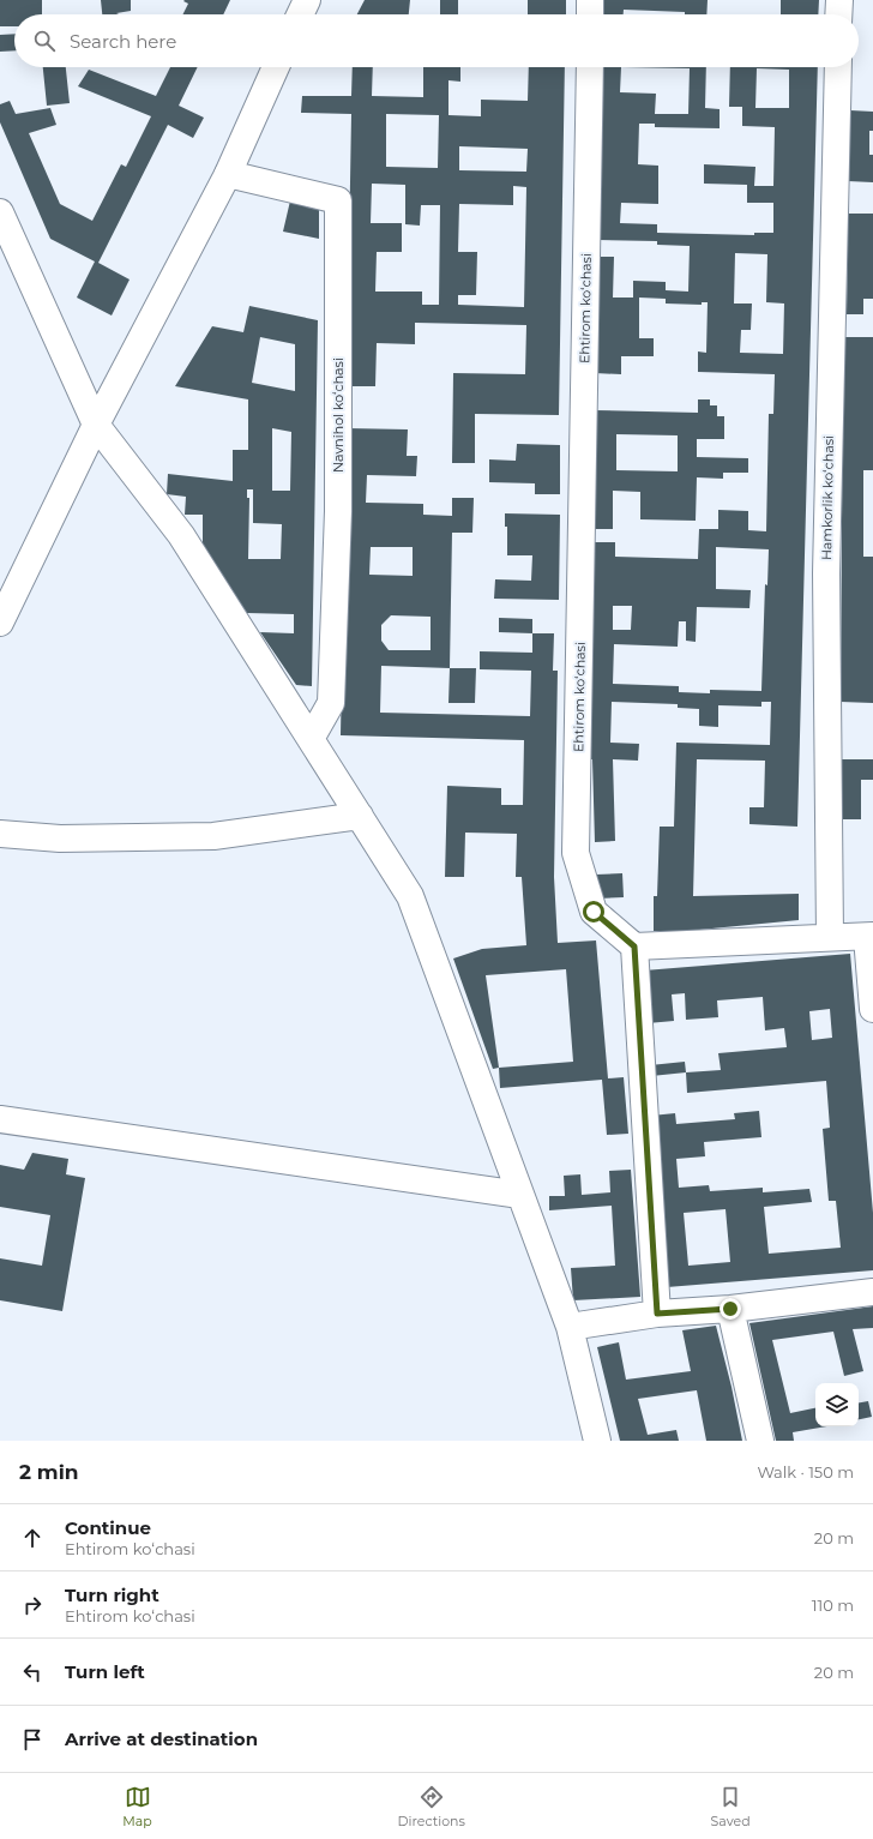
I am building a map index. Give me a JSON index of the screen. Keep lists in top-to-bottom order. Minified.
{"streets":{"street":["Ehtirom koʻchasi","Navnihol koʻchasi","Hamkorlik koʻchasi"]},"page":{"search":"Search here","heading":["2 min","Walk · 150 m"],"list":[["Continue","Ehtirom koʻchasi","20 m"],["Turn right","Ehtirom koʻchasi","110 m"],["Turn left","20 m"],"Arrive at destination"],"nav":["Map","Directions","Saved"]}}
